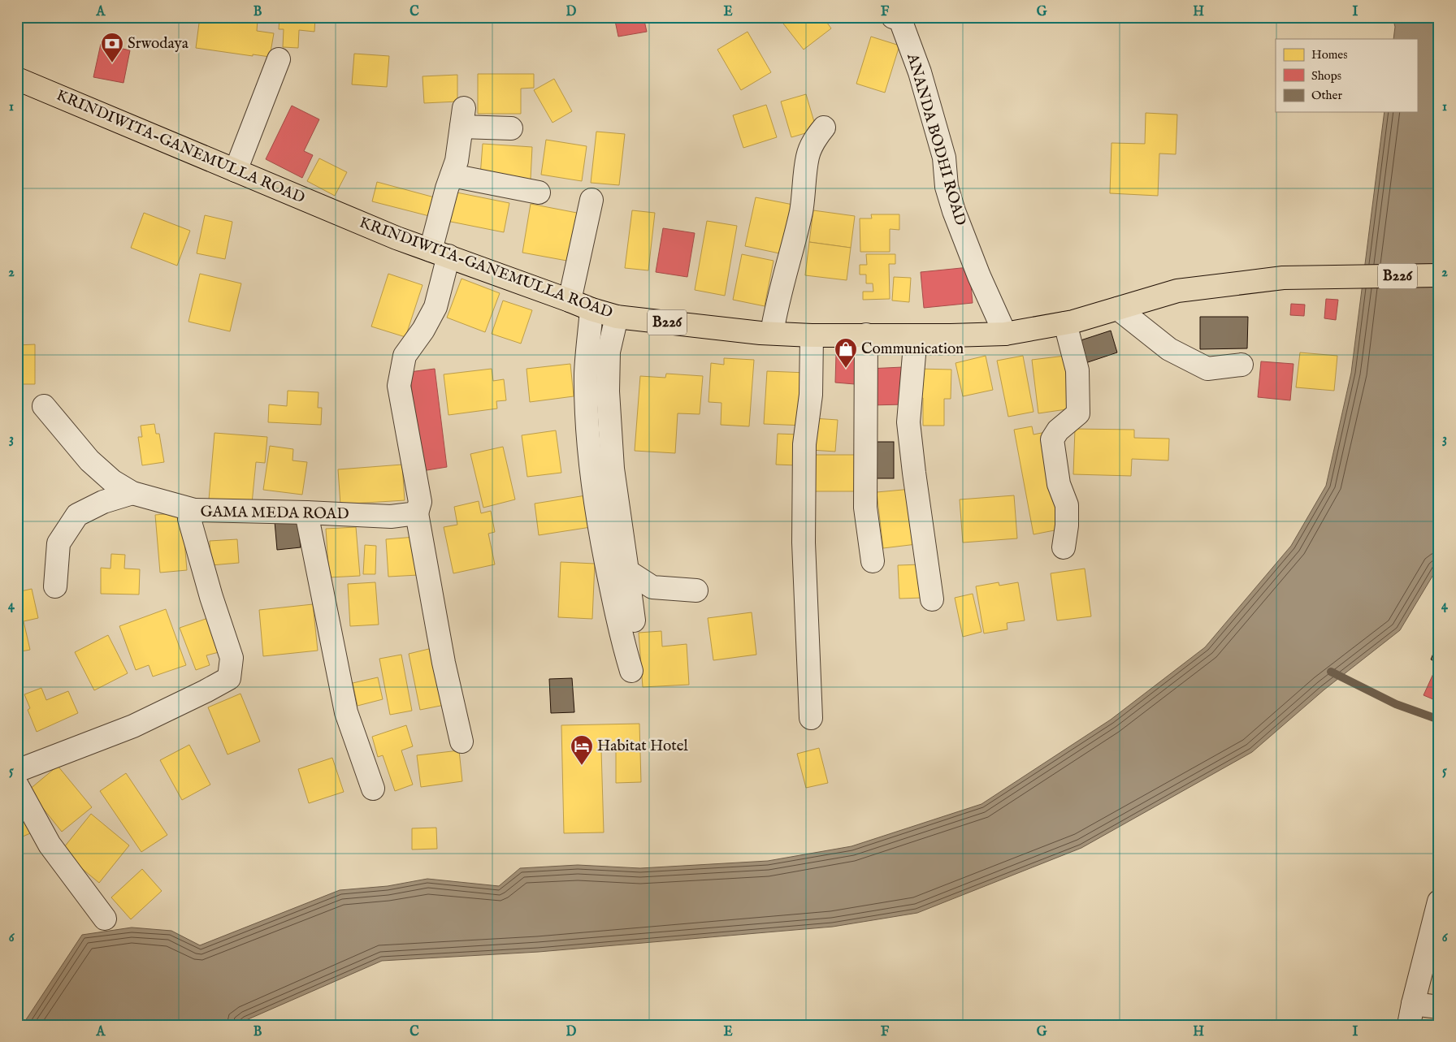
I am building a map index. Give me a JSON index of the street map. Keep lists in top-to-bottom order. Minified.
{"streets":{"main road":["KRINDIWITA-GANEMULLA ROAD","B226"],"street":["ANANDA BODHI ROAD","GAMA MEDA ROAD"]},"crossings":[["ANANDA BODHI ROAD","KRINDIWITA-GANEMULLA ROAD"]],"places":{"bank":["Srwodaya"],"shop":["Communication"],"hotel":["Habitat Hotel"]},"legend":["Homes","Shops","Other"],"grid":{"columns":["A","B","C","D","E","F","G","H","I"],"rows":["1","2","3","4","5","6"]}}
